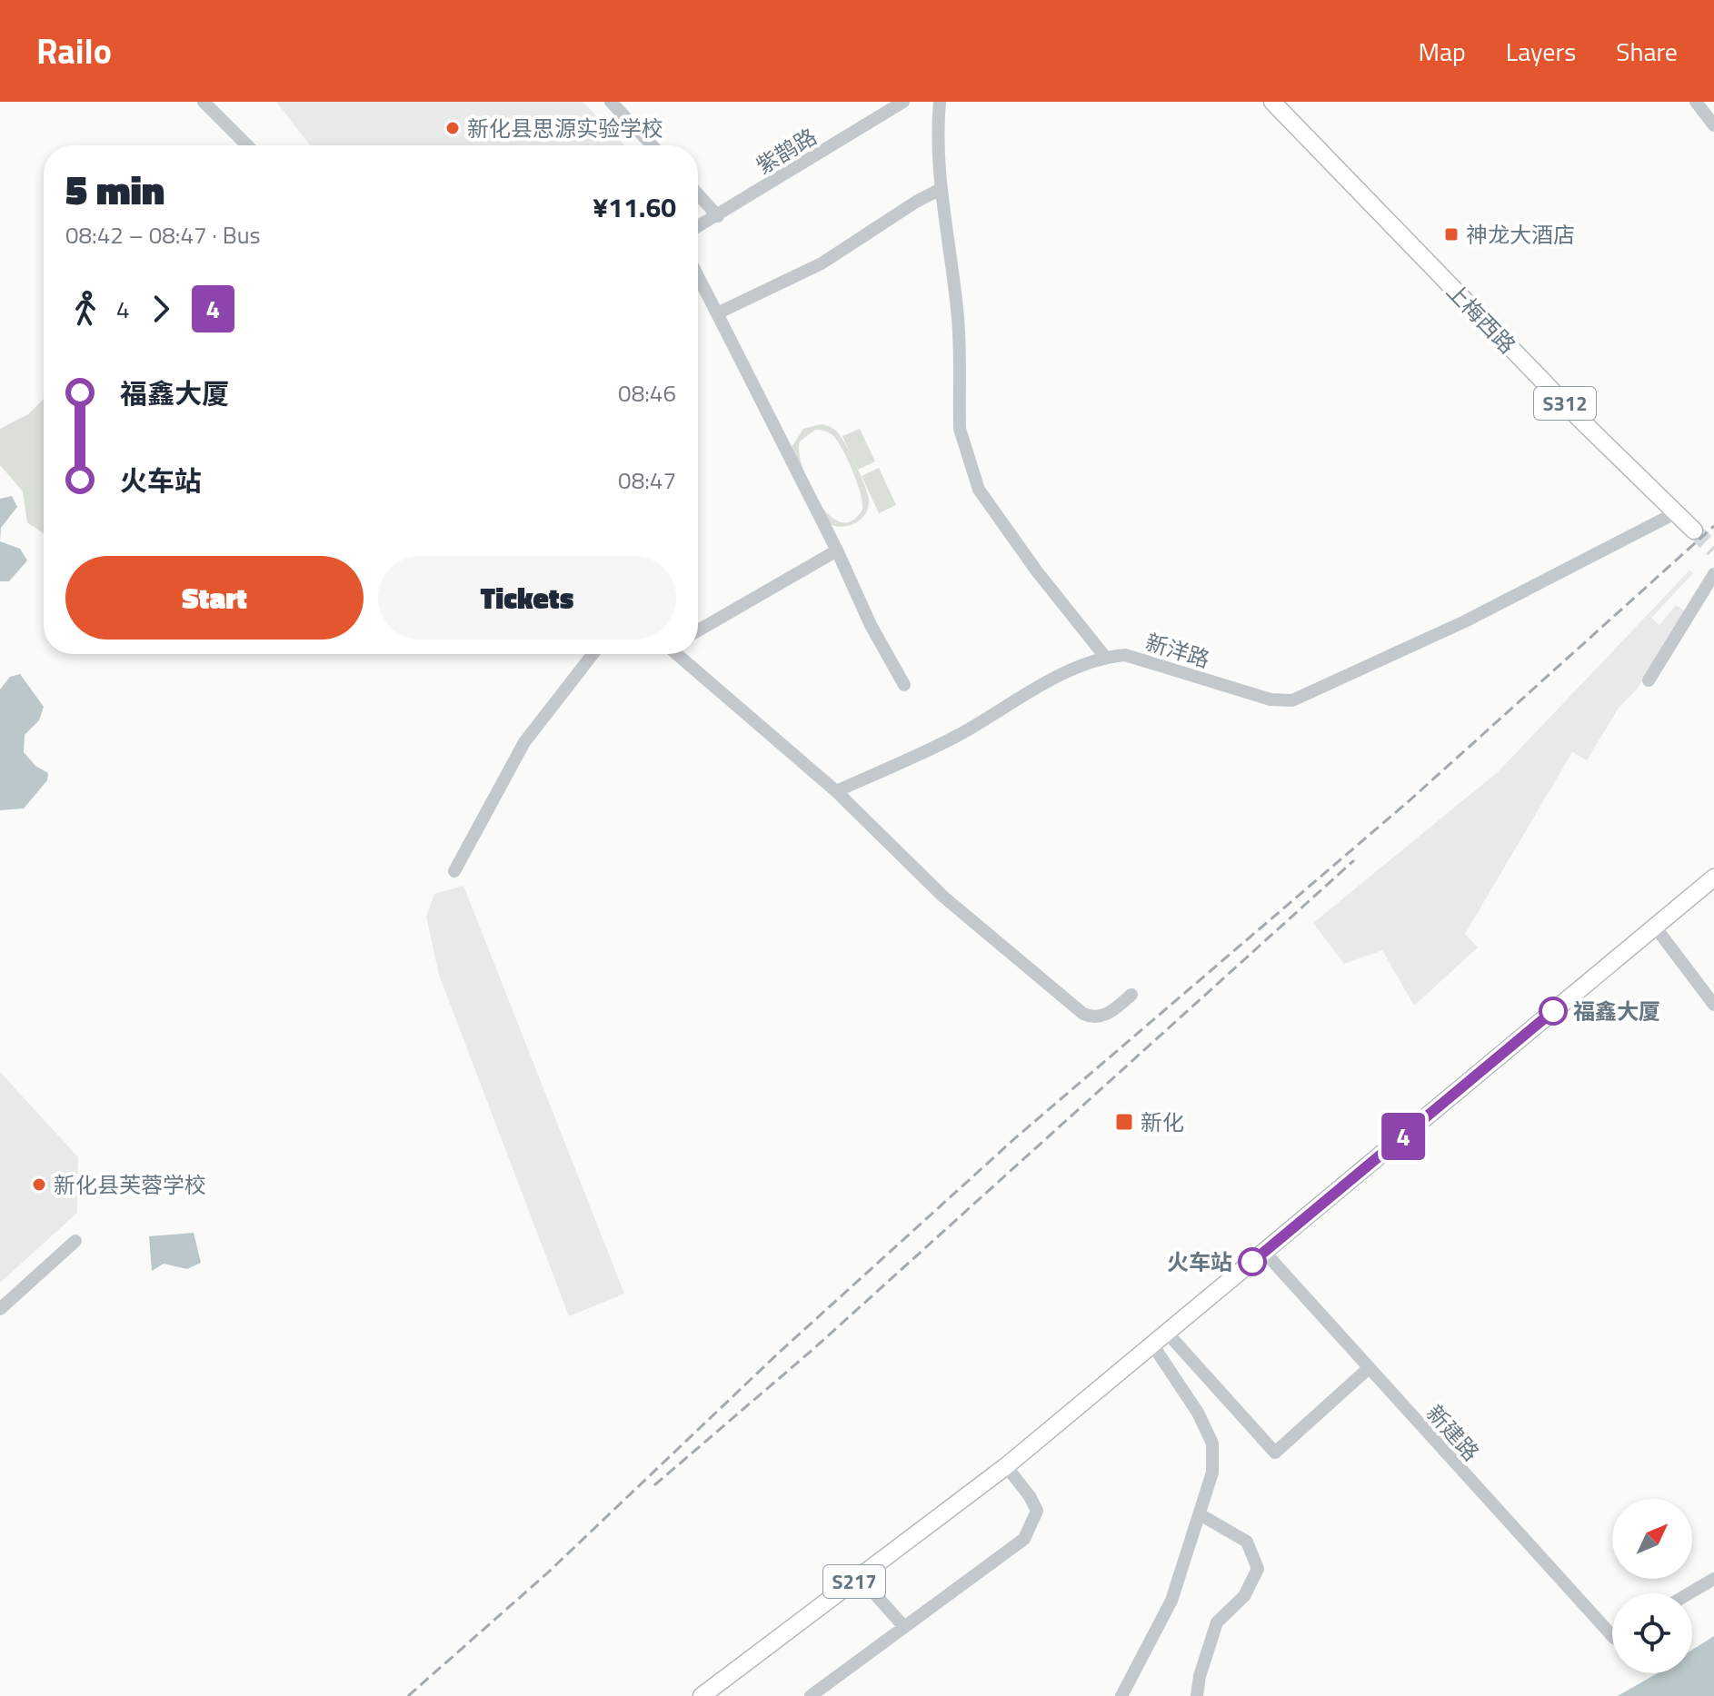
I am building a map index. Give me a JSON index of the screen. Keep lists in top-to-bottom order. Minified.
{"streets":{"main road":["上梅西路","S312","S217"],"street":["紫鹊路","新洋路","新建路"]},"crossings":[["上梅西路","新洋路"],["新建路","S217"]],"places":{"other":["新化县思源实验学校","福鑫大厦","新化县芙蓉学校","火车站"],"transit":["神龙大酒店","新化"]},"lines":["bus line 4"],"north":"top right","page":{"header":"Railo","nav":["Map","Layers","Share"],"on_map":"4","heading":["5 min","08:42 – 08:47 · Bus","¥11.60"],"legs":["4","4"],"list":[{"name":"福鑫大厦","value":"08:46"},{"name":"火车站","value":"08:47"}],"buttons":["Start","Tickets"]}}
